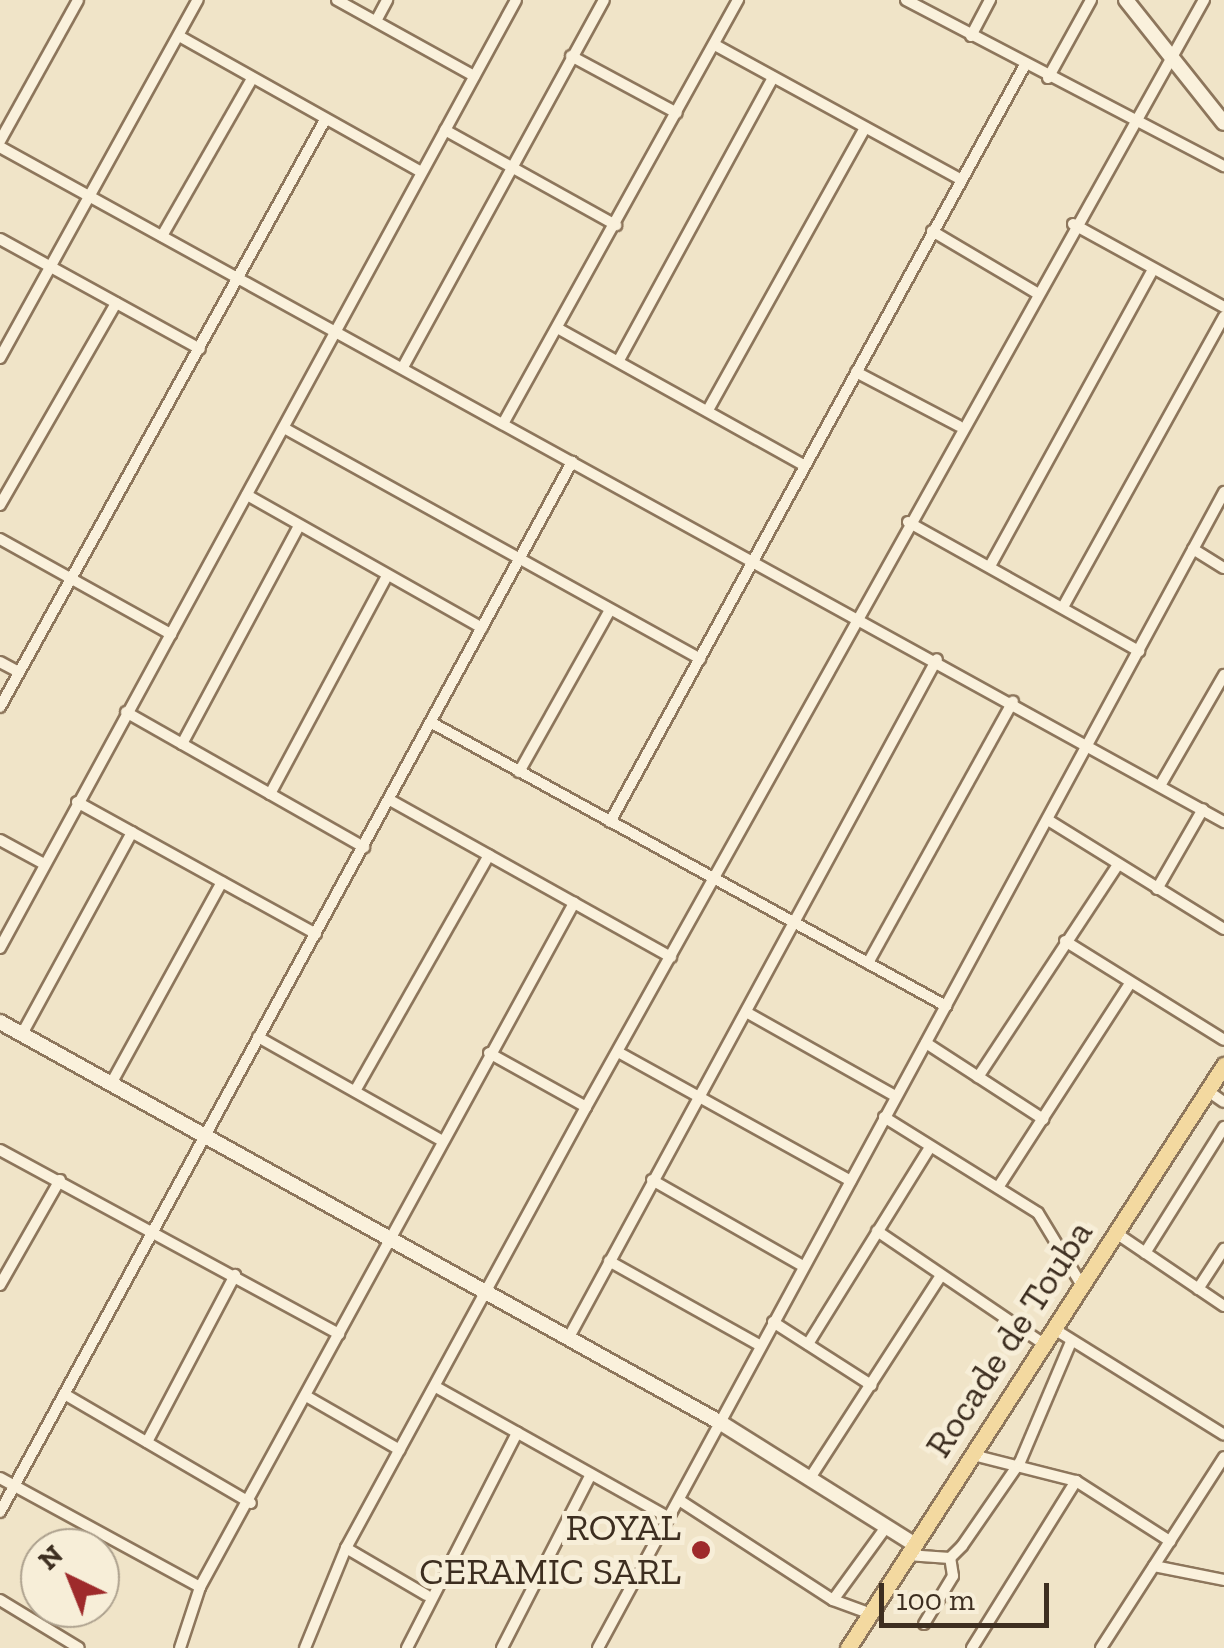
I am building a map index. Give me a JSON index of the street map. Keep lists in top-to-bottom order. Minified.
{"streets":{"main road":["Rocade de Touba"]},"places":["ROYAL CERAMIC SARL"],"scale_bar":"100 m","north":"top left"}
